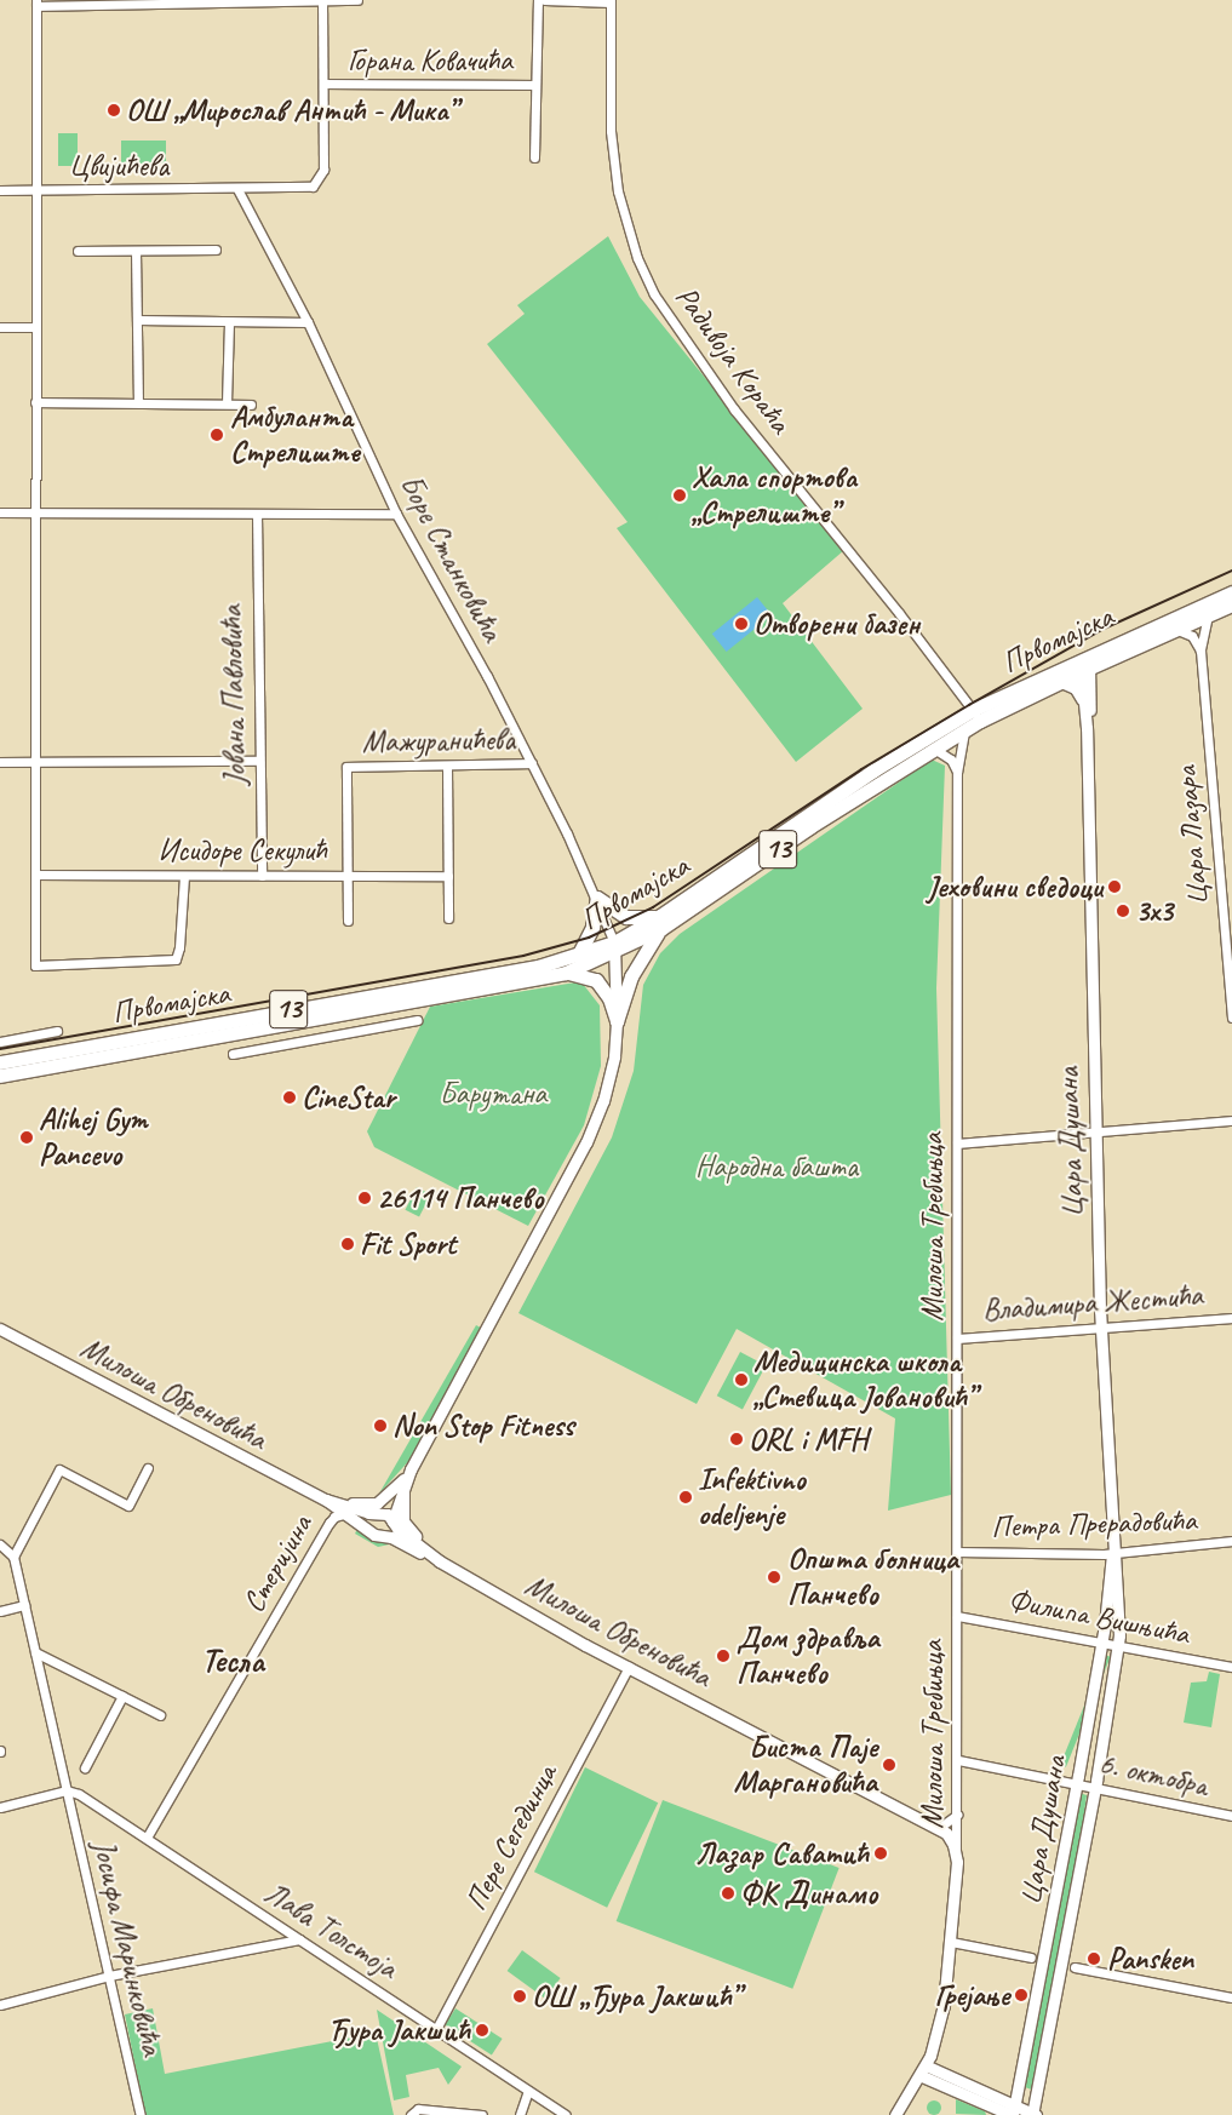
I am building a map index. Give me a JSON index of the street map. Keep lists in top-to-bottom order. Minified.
{"streets":{"main road":["Првомајска","13"],"street":["Горана Ковачића","Цвијићева","Радивоја Кораћа","Боре Станковића","Јована Павловића","Мажуранићева","Цара Лазара","Исидоре Секулић","Цара Душана","Милоша Требињца","Владимира Жестића","Милоша Обреновића","Петра Прерадовића","Стеријина","Филипа Вишњића","6. октобра","Пере Сегединца","Лава Толстоја","Јосифа Маринковића"]},"crossings":[["Горана Ковачића","Цвијићева"],["Цвијићева","Боре Станковића"],["Радивоја Кораћа","Првомајска"],["Боре Станковића","Првомајска"],["Боре Станковића","Мажуранићева"],["Првомајска","Цара Лазара"],["Првомајска","Цара Душана"],["Првомајска","Милоша Требињца"],["Јована Павловића","Исидоре Секулић"],["Мажуранићева","Исидоре Секулић"],["Цара Душана","Владимира Жестића"],["Цара Душана","Петра Прерадовића"],["Цара Душана","Филипа Вишњића"],["Цара Душана","6. октобра"],["Милоша Требињца","Владимира Жестића"],["Милоша Требињца","Милоша Обреновића"],["Милоша Требињца","Петра Прерадовића"],["Милоша Требињца","Филипа Вишњића"],["Милоша Требињца","6. октобра"],["Милоша Обреновића","Пере Сегединца"],["Стеријина","Лава Толстоја"],["Пере Сегединца","Лава Толстоја"],["Лава Толстоја","Јосифа Маринковића"]],"districts":["Тесла"],"parks":["Барутана","Народна башта"],"places":["ОШ „Мирослав Антић - Мика”","Амбуланта Стрелиште","Хала спортова „Стрелиште”","Отворени базен","Јеховини сведоци","3x3","CineStar","Alihej Gym Pancevo","26114 Панчево","Fit Sport","Медицинска школа „Стевица Јовановић”","Non Stop Fitness","ORL i MFH","Infektivno odeljenje","Општа болница Панчево","Дом здравља Панчево","Биста Паје Маргановића","Лазар Саватић","ФК Динамо","Pansken","Грејање","ОШ „Ђура Јакшић”","Ђура Јакшић"]}
